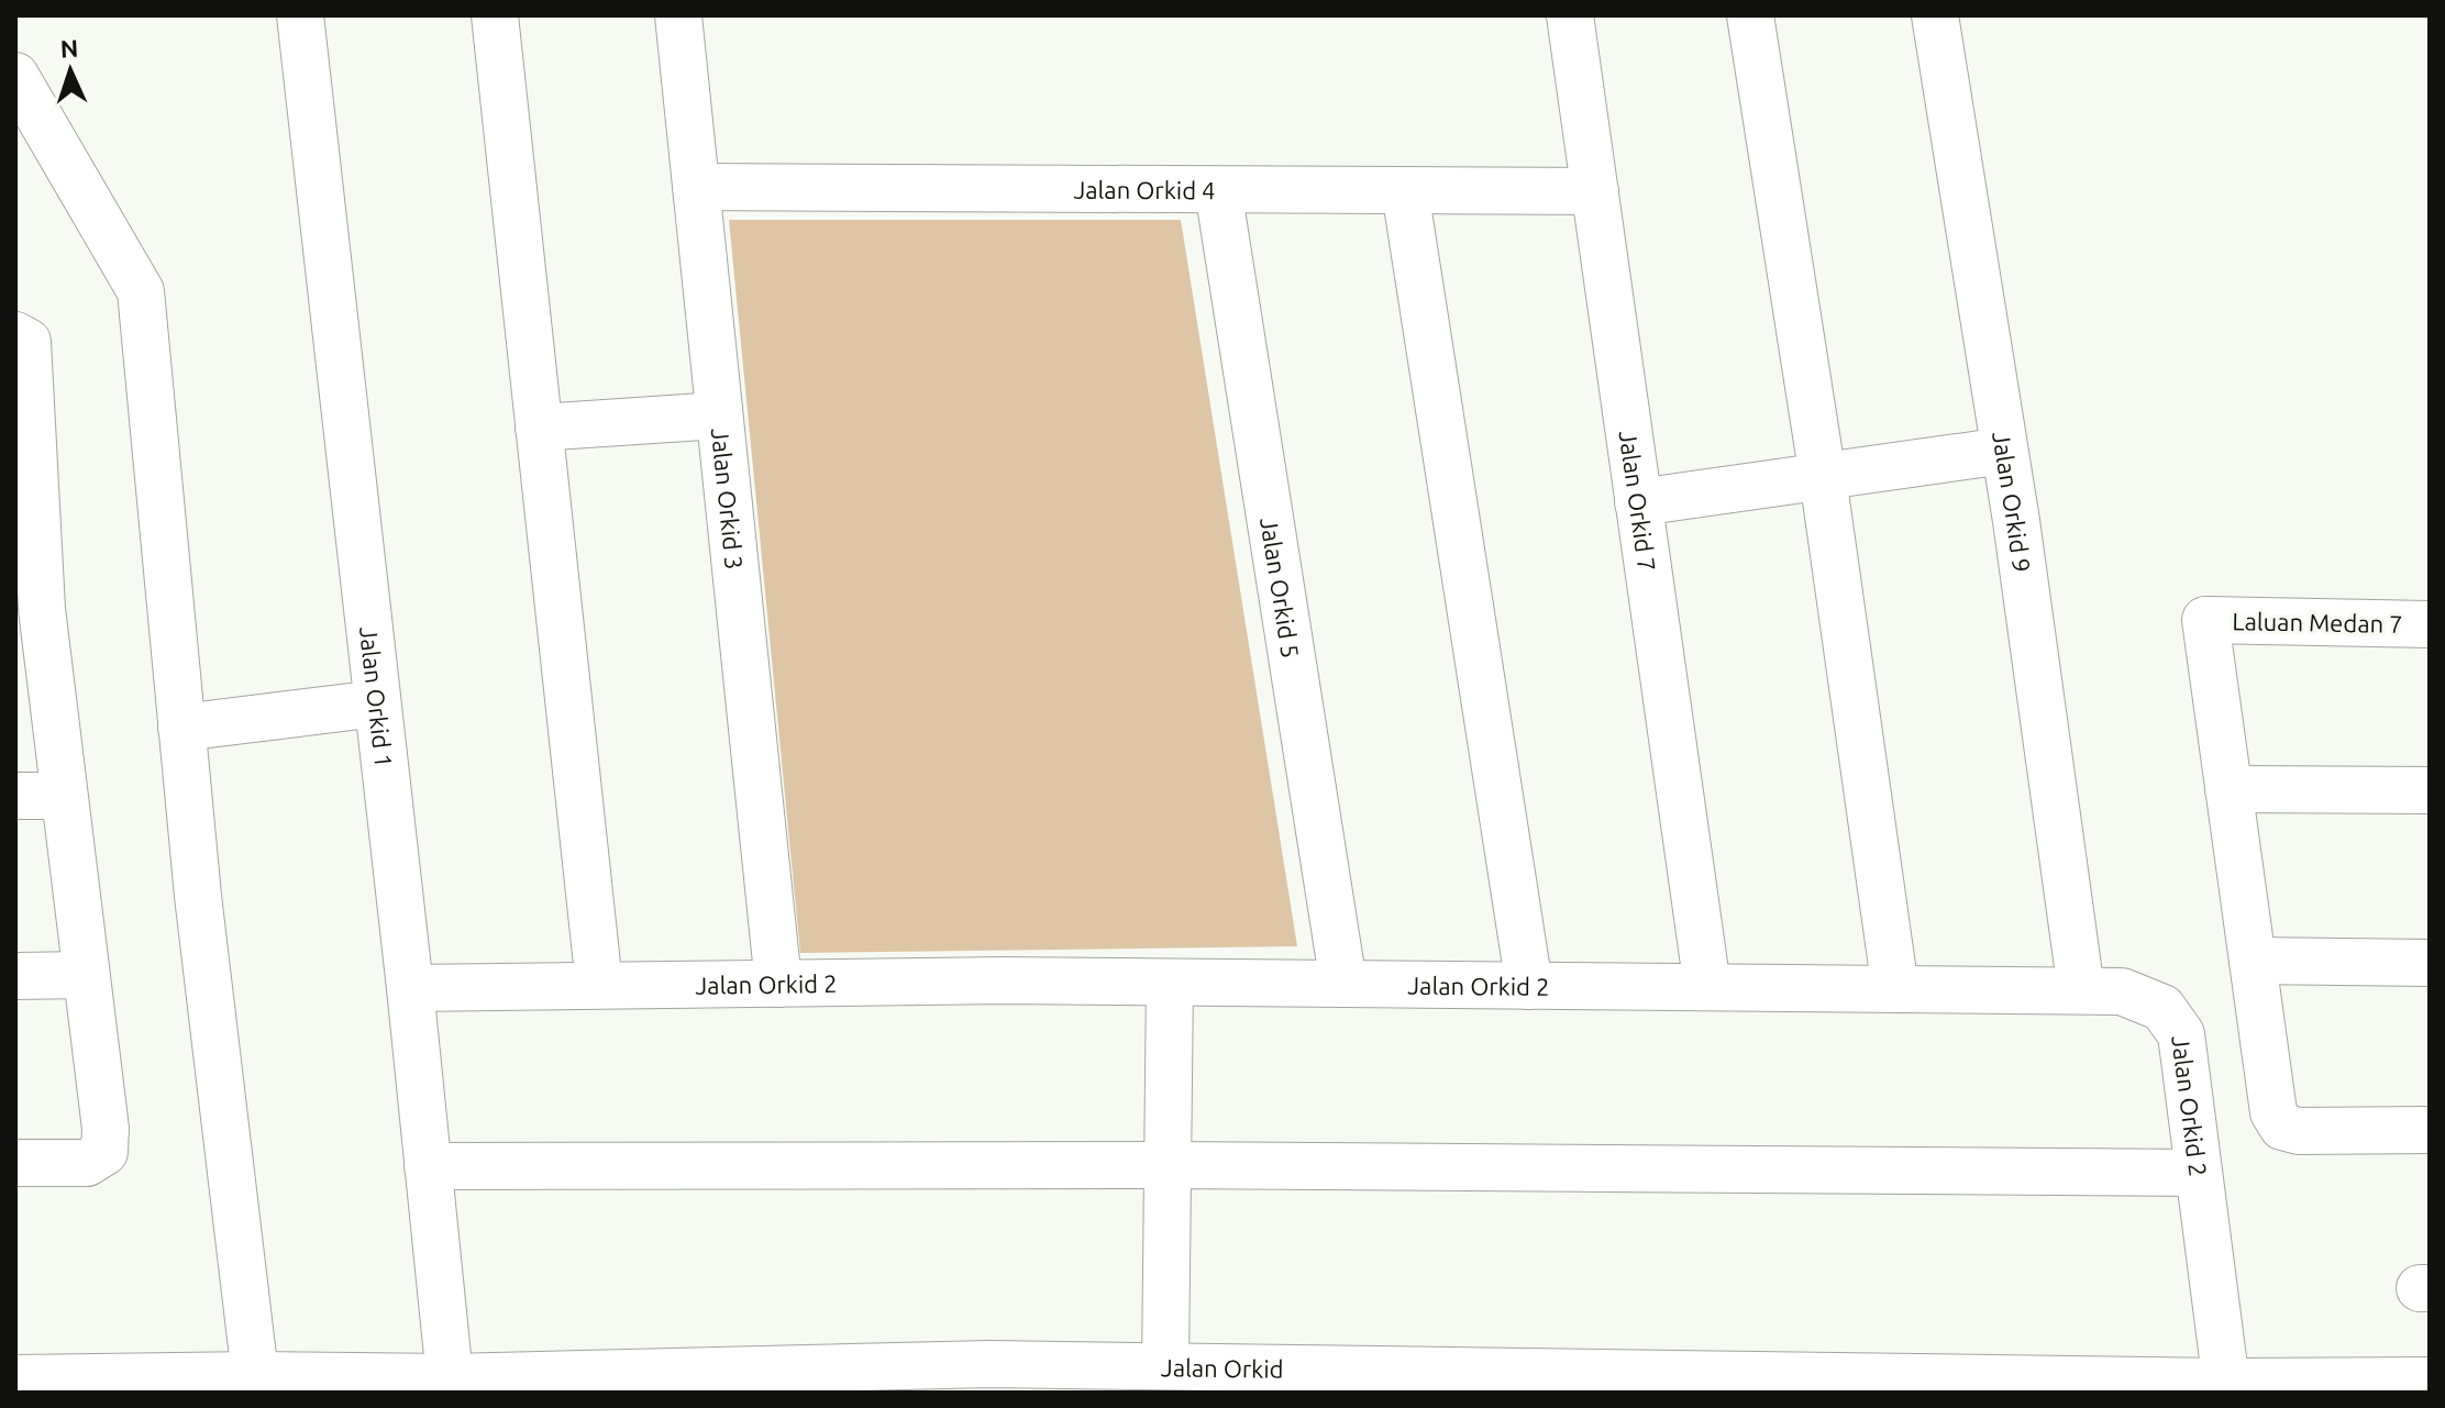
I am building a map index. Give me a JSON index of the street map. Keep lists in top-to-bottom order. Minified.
{"streets":{"street":["Jalan Orkid 4","Jalan Orkid 3","Jalan Orkid 7","Jalan Orkid 9","Jalan Orkid 5","Laluan Medan 7","Jalan Orkid 1","Jalan Orkid 2","Jalan Orkid"]},"crossings":[["Jalan Orkid 4","Jalan Orkid 3"],["Jalan Orkid 4","Jalan Orkid 7"],["Jalan Orkid 4","Jalan Orkid 5"],["Jalan Orkid 3","Jalan Orkid 2"],["Jalan Orkid 7","Jalan Orkid 2"],["Jalan Orkid 9","Jalan Orkid 2"],["Jalan Orkid 5","Jalan Orkid 2"],["Jalan Orkid 1","Jalan Orkid 2"],["Jalan Orkid 1","Jalan Orkid"],["Jalan Orkid 2","Jalan Orkid"]],"north":"top"}
